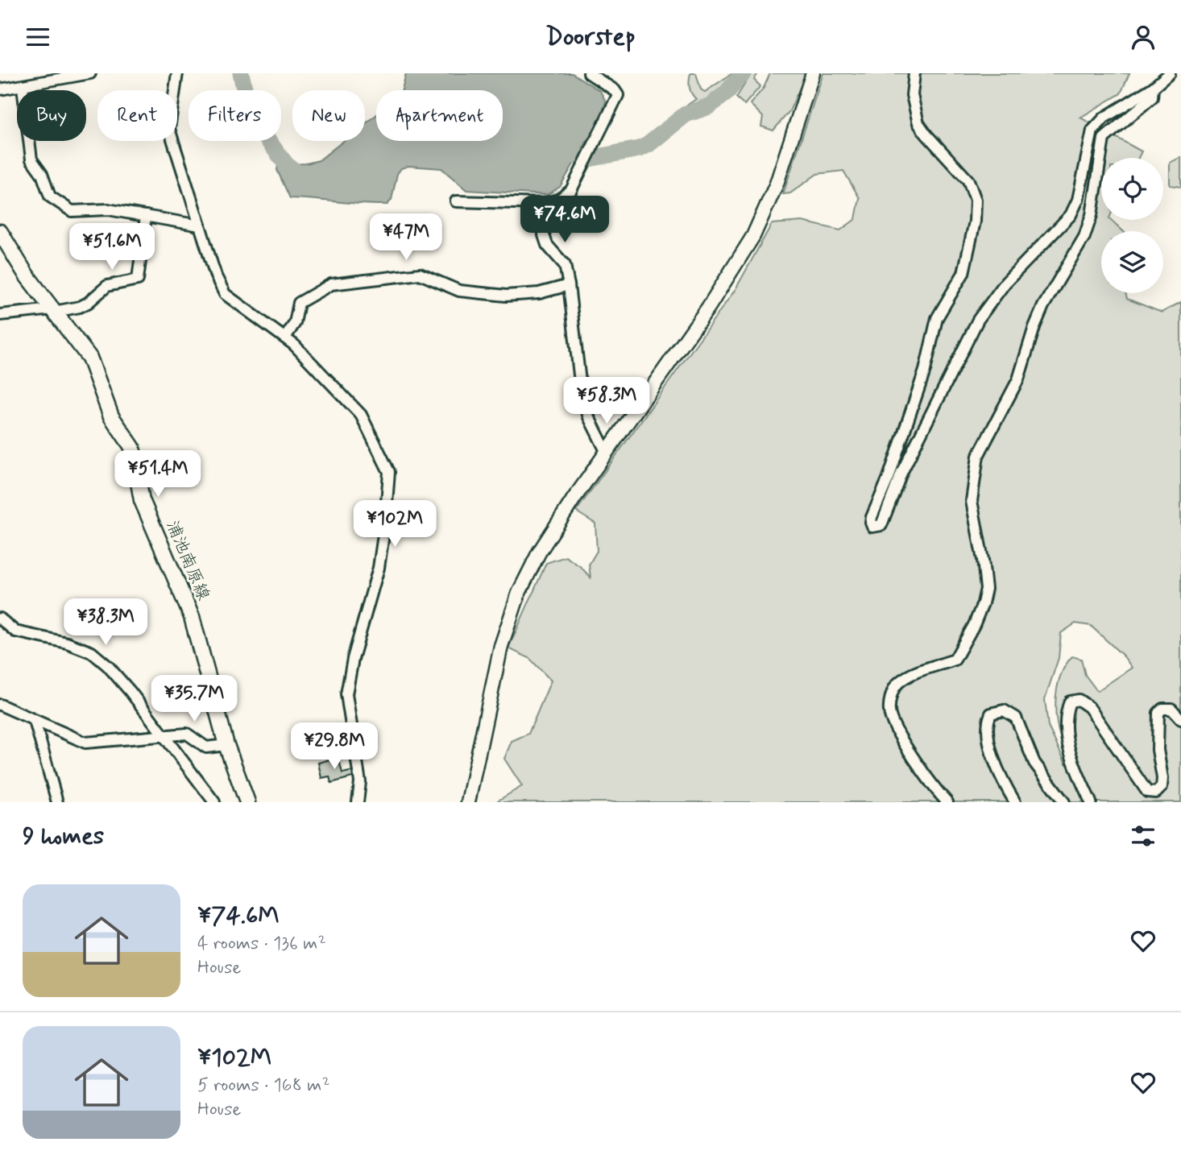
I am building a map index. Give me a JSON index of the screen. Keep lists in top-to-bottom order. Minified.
{"streets":{"main road":["浦池南原線"]},"page":{"header":"Doorstep","chip":["Buy","Rent","Filters","New","Apartment"],"price":["¥74.6M","¥47M","¥51.6M","¥58.3M","¥51.4M","¥102M","¥38.3M","¥35.7M","¥29.8M"],"heading":"9 homes","list":[{"name":"¥74.6M","note":"4 rooms · 136 m² · House"},{"name":"¥102M","note":"5 rooms · 168 m² · House"}]}}
